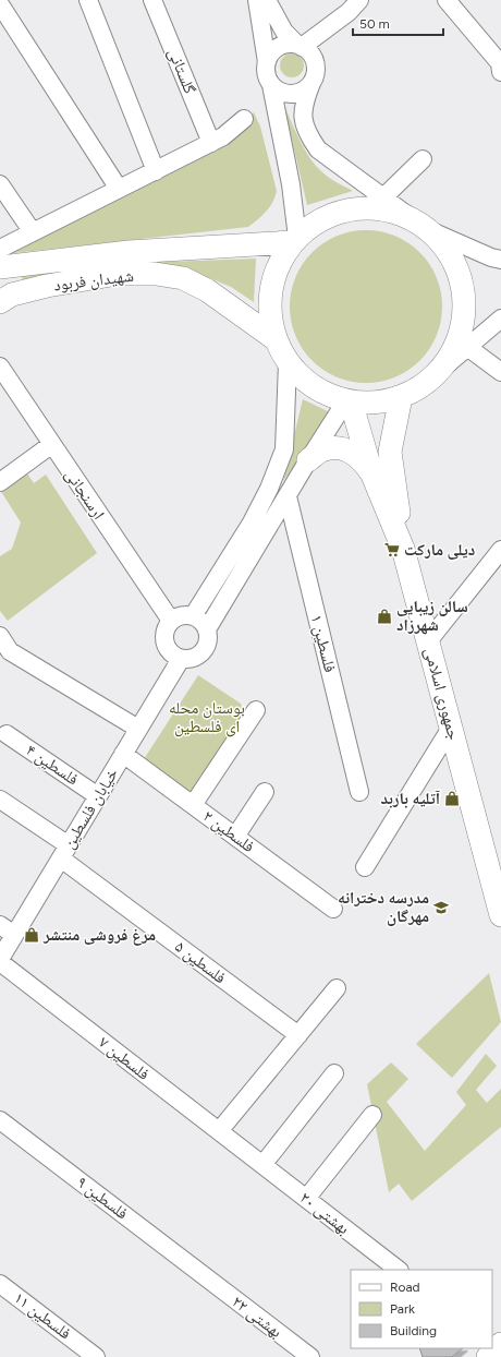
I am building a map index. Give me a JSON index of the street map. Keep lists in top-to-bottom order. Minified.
{"streets":{"main road":["شهيدان فربود","جمهوری اسلامی"],"street":["گلستانی","ارسنجانی","فلسطین ۱","فلسطین ۴","خیابان فلسطین","فلسطین ۲","فلسطین ۵","فلسطین ۷","فلسطین ۹","بهشتی ۲۰","فلسطین ۱۱","بهشتی ۲۲"]},"crossings":[["ارسنجانی","خیابان فلسطین"],["فلسطین ۴","خیابان فلسطین"],["خیابان فلسطین","فلسطین ۲"],["خیابان فلسطین","فلسطین ۵"],["خیابان فلسطین","فلسطین ۷"],["فلسطین ۷","بهشتی ۲۰"],["فلسطین ۹","بهشتی ۲۲"]],"parks":["بوستان محله ای فلسطین"],"places":{"supermarket":["دیلی مارکت"],"shop":["سالن زیبایی شهرزاد","آتلیه باربد","مرغ فروشی منتشر"],"school or university":["مدرسه دخترانه مهرگان"]},"legend":["Road","Park","Building"],"scale_bar":"50 m"}
